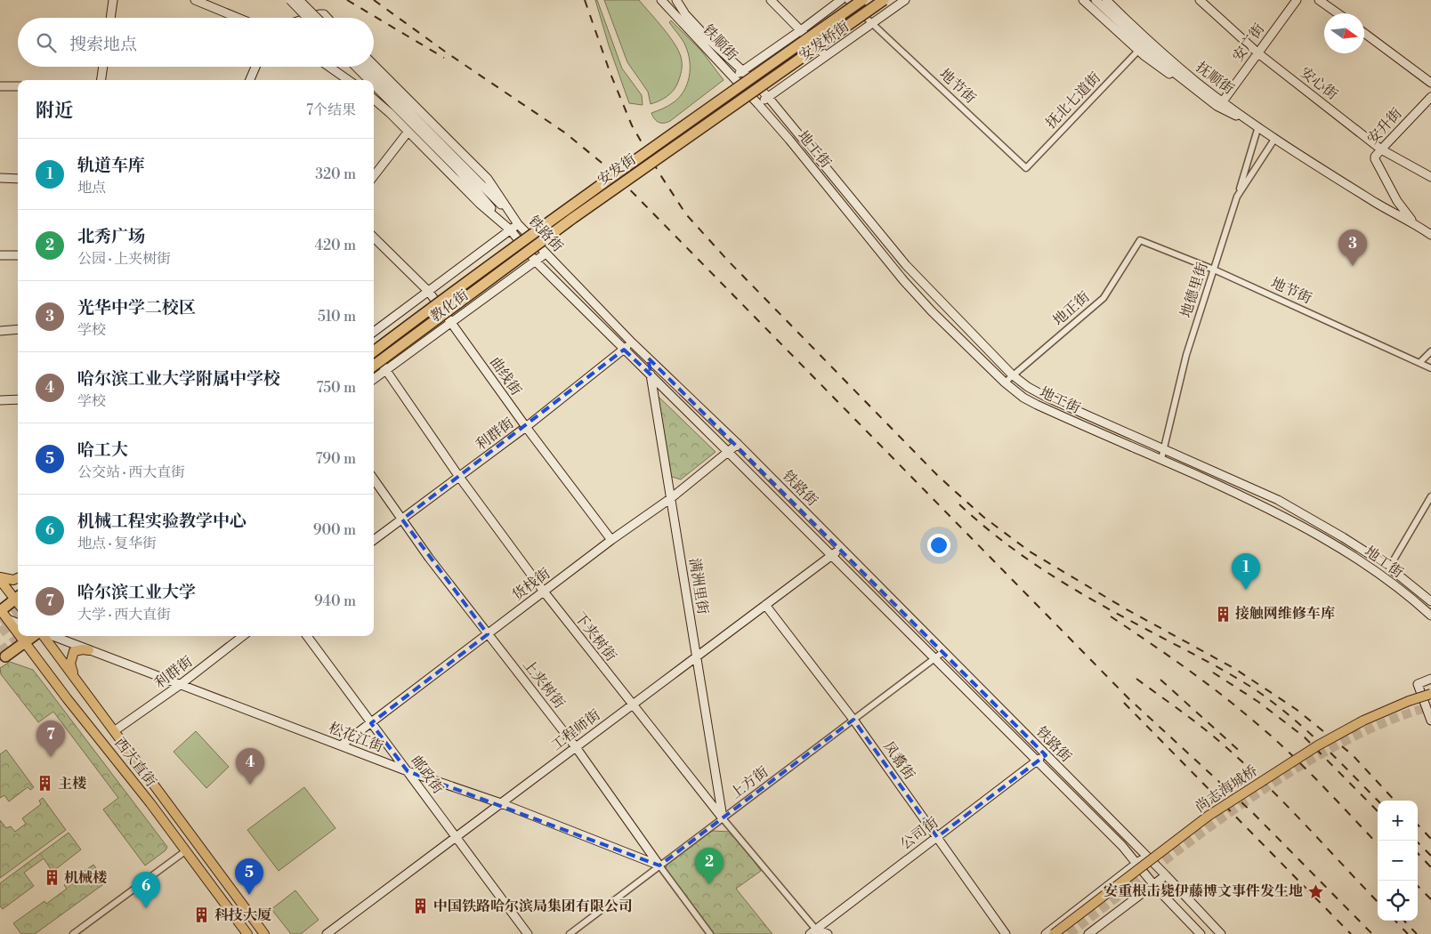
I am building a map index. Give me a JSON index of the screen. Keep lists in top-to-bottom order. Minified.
{"streets":{"highway":["安发街"],"main road":["安发桥街","铁顺街","安广街","抚顺街","安心街","安升街","地工街","铁路街","教化街","曲线街","利群街","货栈街","满洲里街","下夹树街","上夹树街","工程师街","松花江街","凤翥街","西大直街","邮政街","尚志海城桥","公司街"],"street":["地节街","抚北七道街","地德里街","地正街","上方街"]},"crossings":[["安发桥街","铁顺街"],["安发桥街","地节街"],["安发桥街","地工街"],["铁顺街","地工街"],["安广街","抚顺街"],["安广街","安心街"],["抚顺街","抚北七道街"],["安心街","安升街"],["地节街","抚北七道街"],["地节街","地德里街"],["地节街","地正街"],["地工街","地德里街"],["地工街","地正街"],["铁路街","教化街"],["铁路街","利群街"],["铁路街","货栈街"],["铁路街","满洲里街"],["铁路街","工程师街"],["铁路街","上方街"],["铁路街","公司街"],["教化街","曲线街"],["教化街","下夹树街"],["曲线街","利群街"],["曲线街","货栈街"],["利群街","下夹树街"],["利群街","上夹树街"],["利群街","松花江街"],["利群街","西大直街"],["货栈街","满洲里街"],["货栈街","下夹树街"],["货栈街","上夹树街"],["货栈街","松花江街"],["货栈街","邮政街"],["满洲里街","下夹树街"],["满洲里街","工程师街"],["满洲里街","上方街"],["下夹树街","工程师街"],["下夹树街","上方街"],["下夹树街","公司街"],["上夹树街","工程师街"],["上夹树街","松花江街"],["上夹树街","上方街"],["工程师街","松花江街"],["工程师街","凤翥街"],["工程师街","邮政街"],["松花江街","邮政街"],["松花江街","上方街"],["凤翥街","上方街"],["凤翥街","公司街"]],"places":{"building":["接触网维修车库","主楼","机械楼","中国铁路哈尔滨局集团有限公司","科技大厦"],"place":["安重根击毙伊藤博文事件发生地"]},"north":"right","page":{"search":"搜索地点","heading":["附近","7个结果"],"list":[{"mark":"1","name":"轨道车库","note":"地点","value":"320 m"},{"mark":"2","name":"北秀广场","note":"公园 · 上夹树街","value":"420 m"},{"mark":"3","name":"光华中学二校区","note":"学校","value":"510 m"},{"mark":"4","name":"哈尔滨工业大学附属中学校","note":"学校","value":"750 m"},{"mark":"5","name":"哈工大","note":"公交站 · 西大直街","value":"790 m"},{"mark":"6","name":"机械工程实验教学中心","note":"地点 · 复华街","value":"900 m"},{"mark":"7","name":"哈尔滨工业大学","note":"大学 · 西大直街","value":"940 m"}],"pins":["3","1","7","4","2","5","6"],"map_buttons":["+","−"]}}
